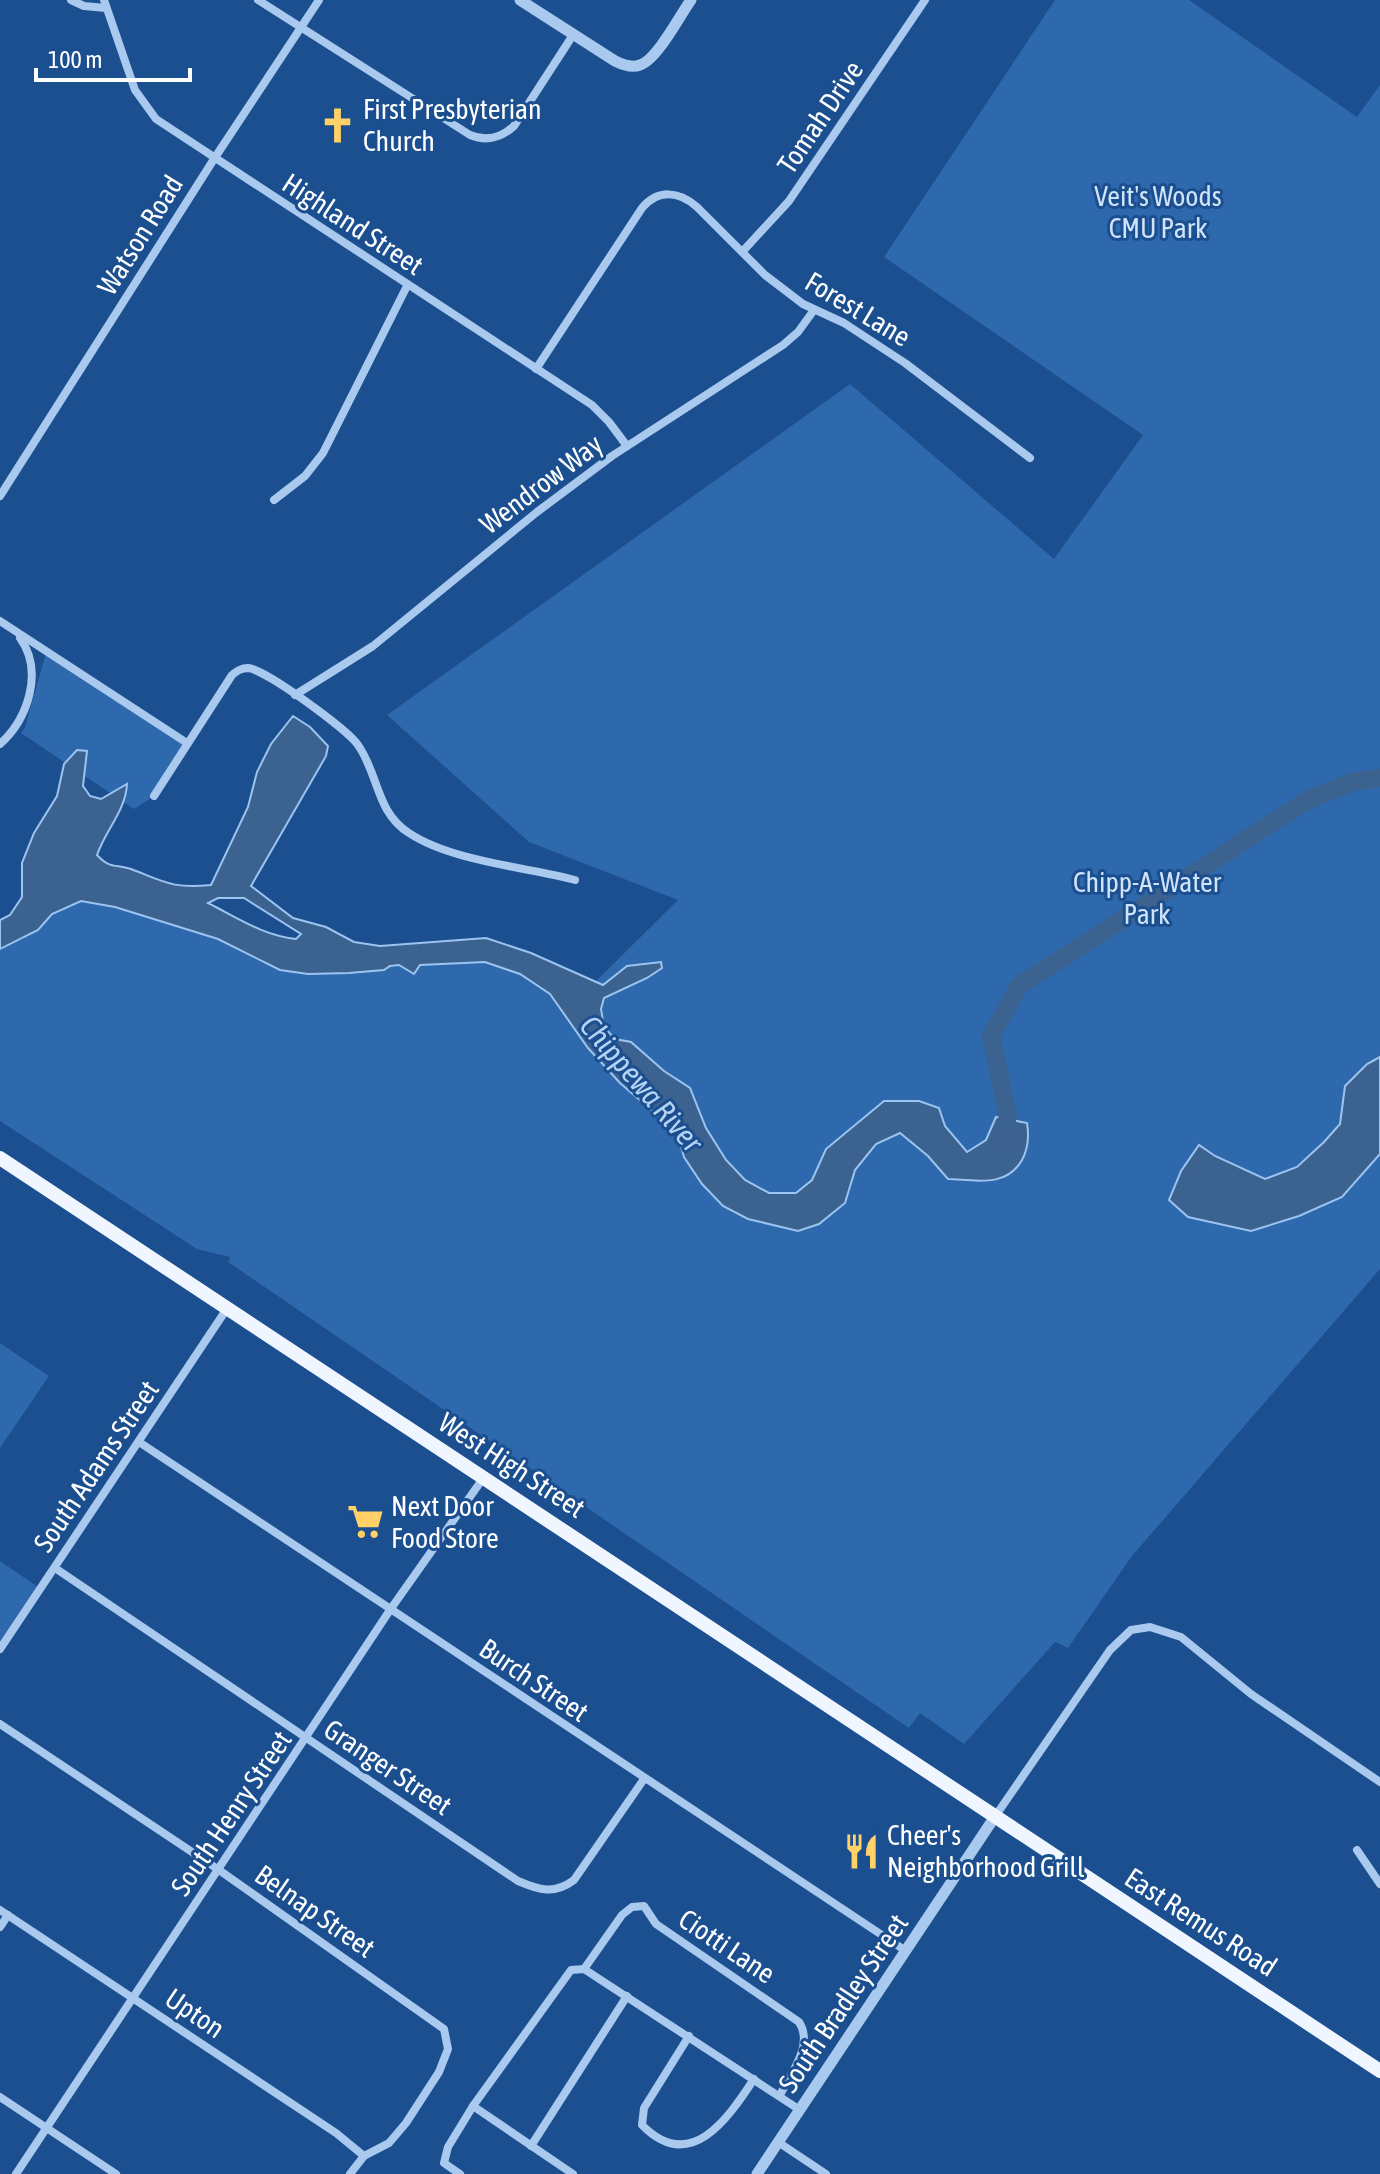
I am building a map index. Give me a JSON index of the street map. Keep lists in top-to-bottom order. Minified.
{"streets":{"main road":["West High Street","East Remus Road"],"street":["Tomah Drive","Highland Street","Watson Road","Forest Lane","Wendrow Way","South Adams Street","Burch Street","Granger Street","South Henry Street","Belnap Street","Ciotti Lane","South Bradley Street","Upton"]},"crossings":[["Tomah Drive","Forest Lane"],["Highland Street","Watson Road"],["Highland Street","Forest Lane"],["Highland Street","Wendrow Way"],["Forest Lane","Wendrow Way"],["West High Street","South Adams Street"],["West High Street","South Henry Street"],["West High Street","East Remus Road"],["West High Street","South Bradley Street"],["South Adams Street","Burch Street"],["South Adams Street","Granger Street"],["Burch Street","Granger Street"],["Burch Street","South Henry Street"],["Burch Street","South Bradley Street"],["Granger Street","South Henry Street"],["South Henry Street","Belnap Street"],["South Henry Street","Upton"],["Belnap Street","Upton"],["East Remus Road","South Bradley Street"]],"water":["Chippewa River"],"parks":["Veit's Woods CMU Park","Chipp-A-Water Park"],"places":{"church":["First Presbyterian Church"],"supermarket":["Next Door Food Store"],"restaurant":["Cheer's Neighborhood Grill"]},"scale_bar":"100 m"}
